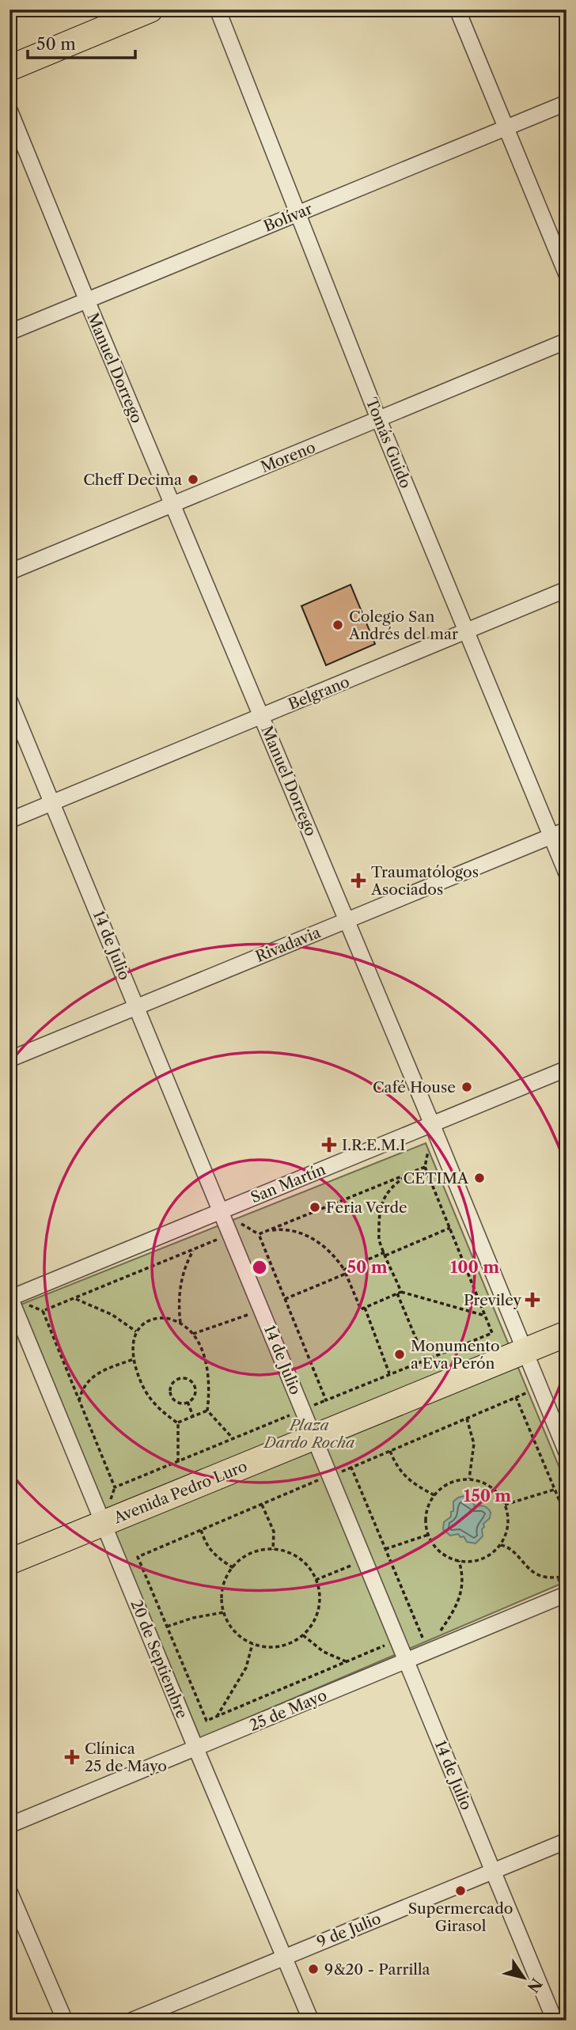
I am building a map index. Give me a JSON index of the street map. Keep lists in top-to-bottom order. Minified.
{"streets":{"main road":["Avenida Pedro Luro"],"street":["Bolívar","Manuel Dorrego","Tomás Guido","Moreno","Belgrano","Rivadavia","14 de Julio","San Martín","20 de Septiembre","25 de Mayo","9 de Julio"]},"crossings":[["Bolívar","Manuel Dorrego"],["Bolívar","Tomás Guido"],["Manuel Dorrego","Moreno"],["Manuel Dorrego","Belgrano"],["Manuel Dorrego","Rivadavia"],["Manuel Dorrego","San Martín"],["Manuel Dorrego","Avenida Pedro Luro"],["Tomás Guido","Moreno"],["Tomás Guido","Belgrano"],["Tomás Guido","Rivadavia"],["Belgrano","14 de Julio"],["Rivadavia","14 de Julio"],["14 de Julio","San Martín"],["14 de Julio","Avenida Pedro Luro"],["14 de Julio","25 de Mayo"],["14 de Julio","9 de Julio"],["San Martín","20 de Septiembre"],["Avenida Pedro Luro","20 de Septiembre"],["20 de Septiembre","25 de Mayo"],["20 de Septiembre","9 de Julio"]],"parks":["Plaza Dardo Rocha"],"places":{"other":["Cheff Decima","Colegio San Andrés del mar","Café House","CETIMA","Feria Verde","Monumento a Eva Perón","Supermercado Girasol","9&20 - Parrilla"],"health":["Traumatólogos Asociados","I.R.E.M.I","Previley","Clínica 25 de Mayo"]},"scale_bar":"50 m","north":"bottom right","rings":["50 m","100 m","150 m"]}
